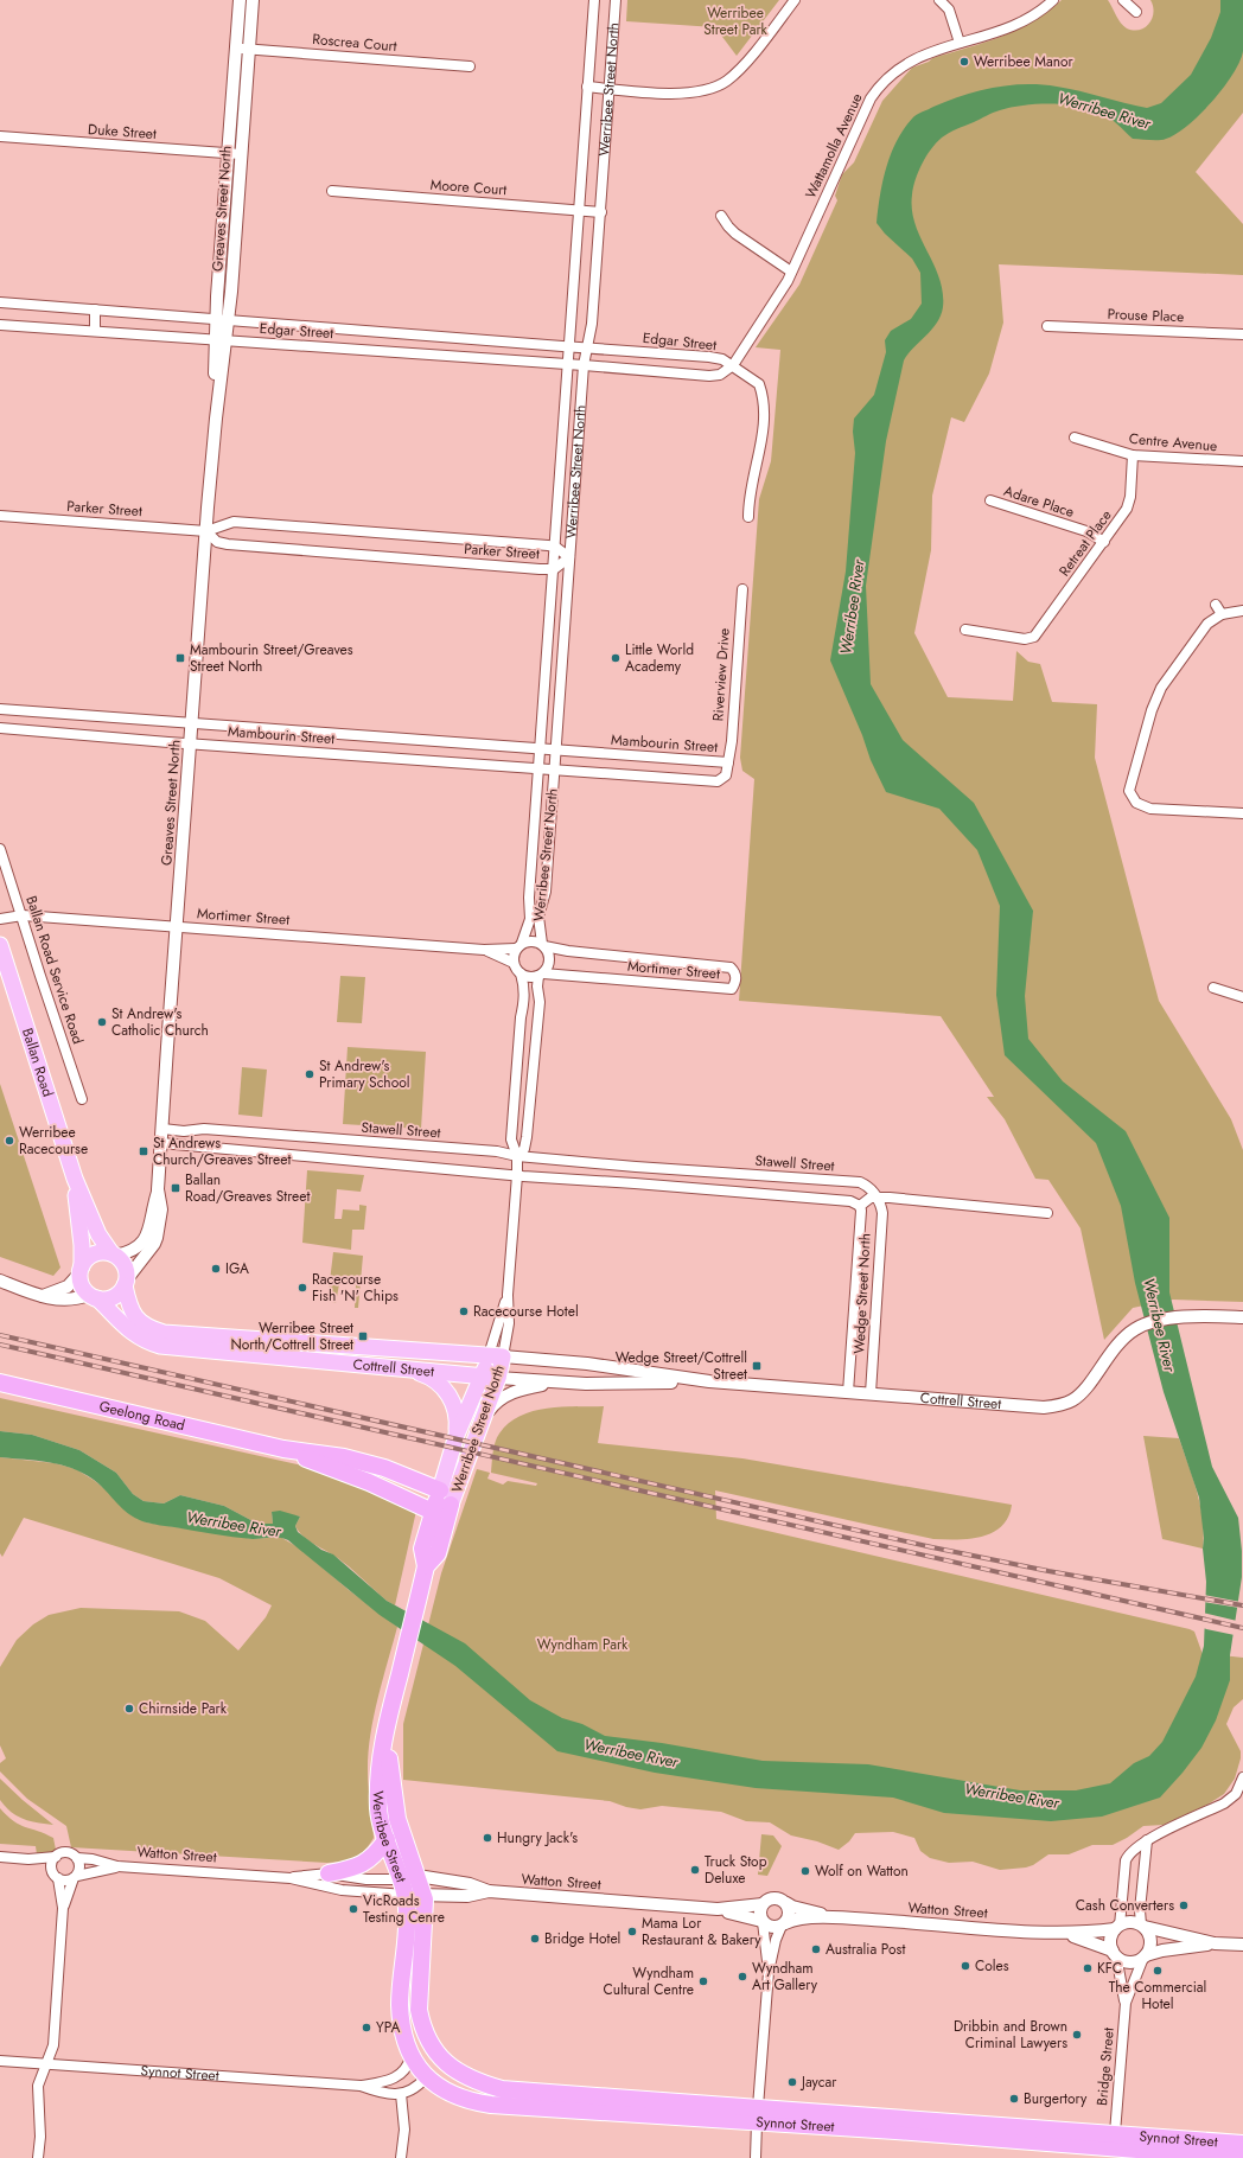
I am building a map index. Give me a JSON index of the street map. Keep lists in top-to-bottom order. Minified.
{"streets":{"highway":["Geelong Road","Werribee Street","Synnot Street"],"main road":["Werribee Street North","Ballan Road","Cottrell Street"],"street":["Roscrea Court","Duke Street","Wattamolla Avenue","Moore Court","Greaves Street North","Prouse Place","Edgar Street","Centre Avenue","Adare Place","Parker Street","Retreat Place","Riverview Drive","Mambourin Street","Mortimer Street","Ballan Road Service Road","Stawell Street","Wedge Street North","Watton Street","Bridge Street"]},"crossings":[["Roscrea Court","Greaves Street North"],["Werribee Street North","Moore Court"],["Werribee Street North","Edgar Street"],["Werribee Street North","Parker Street"],["Werribee Street North","Mambourin Street"],["Werribee Street North","Mortimer Street"],["Werribee Street North","Stawell Street"],["Werribee Street North","Cottrell Street"],["Werribee Street North","Geelong Road"],["Werribee Street North","Werribee Street"],["Duke Street","Greaves Street North"],["Wattamolla Avenue","Edgar Street"],["Greaves Street North","Edgar Street"],["Greaves Street North","Parker Street"],["Greaves Street North","Mambourin Street"],["Greaves Street North","Mortimer Street"],["Greaves Street North","Ballan Road"],["Greaves Street North","Stawell Street"],["Greaves Street North","Cottrell Street"],["Centre Avenue","Retreat Place"],["Adare Place","Retreat Place"],["Riverview Drive","Mambourin Street"],["Mortimer Street","Ballan Road Service Road"],["Ballan Road","Cottrell Street"],["Stawell Street","Wedge Street North"],["Wedge Street North","Cottrell Street"],["Geelong Road","Werribee Street"],["Werribee Street","Watton Street"],["Werribee Street","Synnot Street"],["Watton Street","Bridge Street"],["Bridge Street","Synnot Street"]],"water":["Werribee River"],"parks":["Werribee Street Park","Wyndham Park"],"places":{"other":["Werribee Manor","Little World Academy","St Andrew's Catholic Church","St Andrew's Primary School","Werribee Racecourse","IGA","Racecourse Fish 'N' Chips","Racecourse Hotel","Chirnside Park","Hungry Jack's","Truck Stop Deluxe","Wolf on Watton","Cash Converters","VicRoads Testing Cenre","Mama Lor Restaurant & Bakery","Bridge Hotel","Australia Post","Coles","KFC","The Commercial Hotel","Wyndham Art Gallery","Wyndham Cultural Centre","YPA","Dribbin and Brown Criminal Lawyers","Jaycar","Burgertory"],"transit":["Mambourin Street/Greaves Street North","St Andrews Church/Greaves Street","Ballan Road/Greaves Street","Werribee Street North/Cottrell Street","Wedge Street/Cottrell Street"]}}
